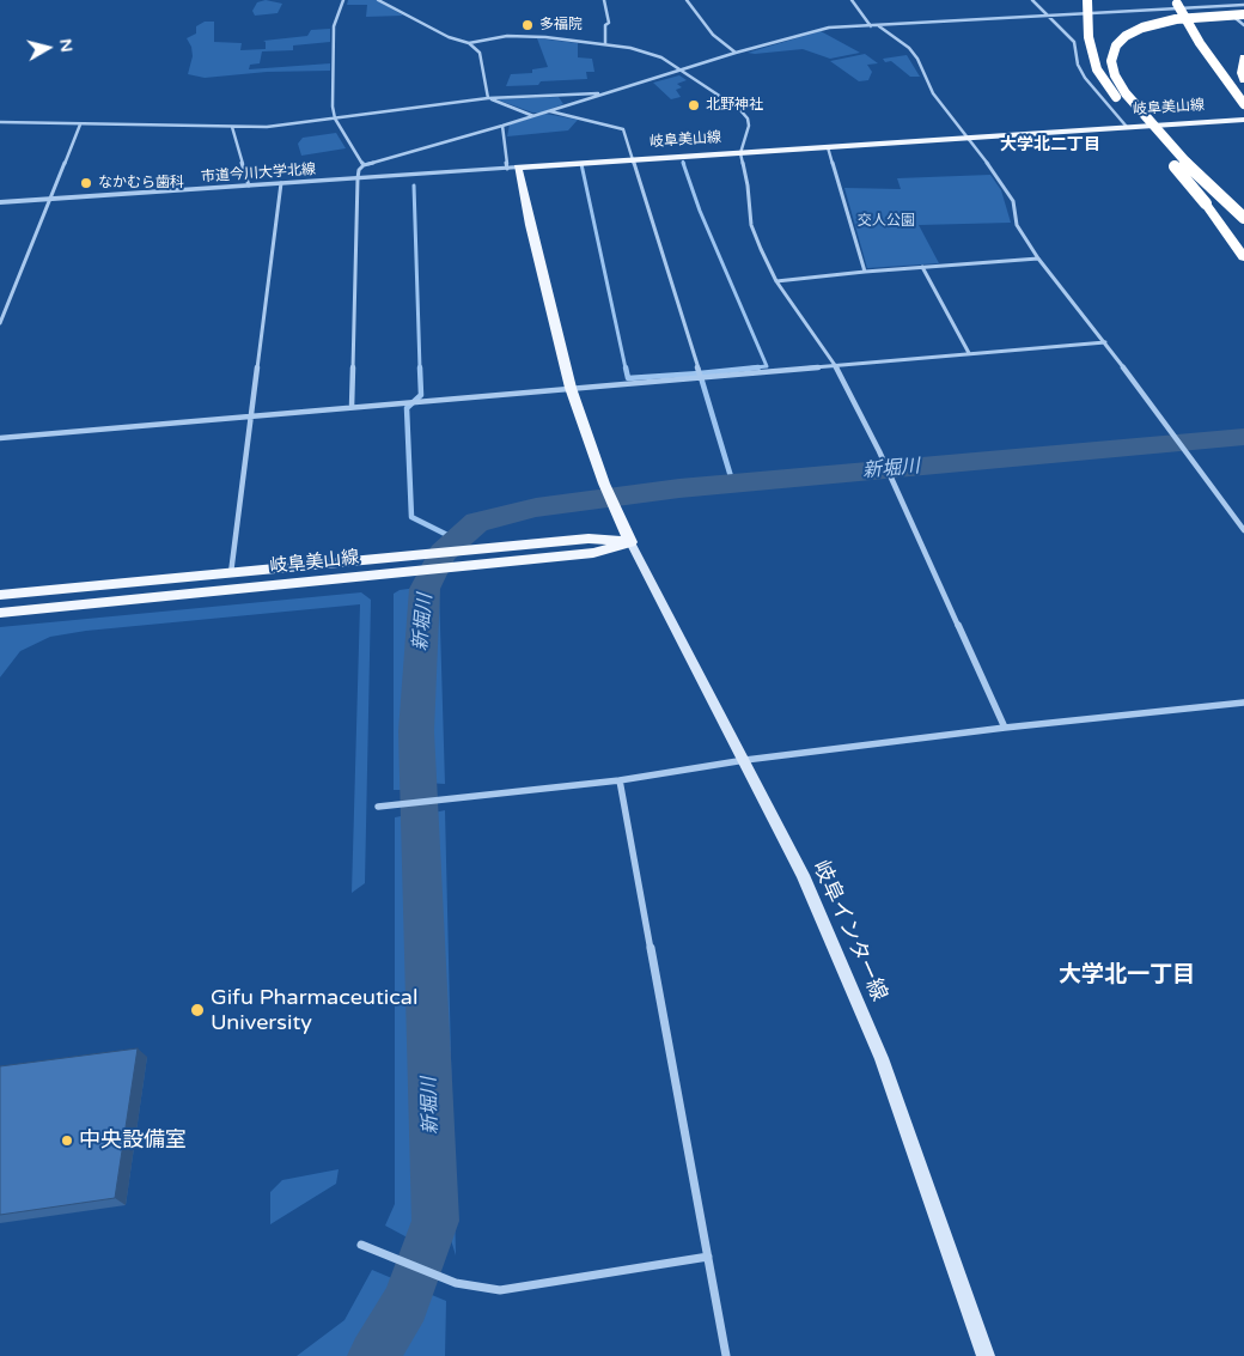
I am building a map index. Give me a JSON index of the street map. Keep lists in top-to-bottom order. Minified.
{"streets":{"main road":["岐阜美山線","岐阜インター線"],"street":["市道今川大学北線"]},"crossings":[["岐阜美山線","市道今川大学北線"],["岐阜美山線","岐阜インター線"]],"districts":["大学北二丁目","大学北一丁目"],"water":["新堀川"],"parks":["交人公園"],"places":["多福院","北野神社","なかむら歯科","Gifu Pharmaceutical University","中央設備室"],"north":"right"}
